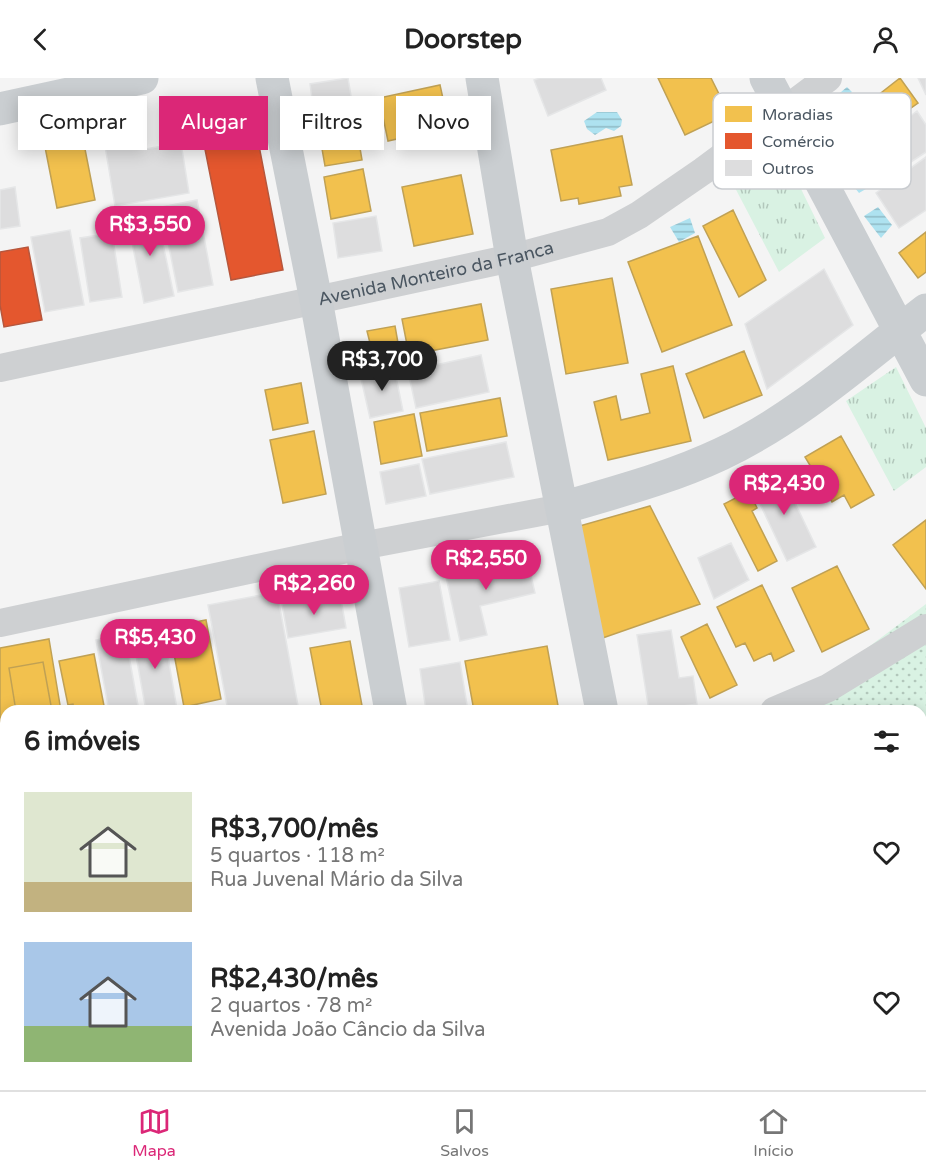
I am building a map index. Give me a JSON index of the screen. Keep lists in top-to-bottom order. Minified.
{"streets":{"street":["Avenida Monteiro da Franca"]},"legend":["Moradias","Comércio","Outros"],"page":{"header":"Doorstep","chip":["Comprar","Alugar","Filtros","Novo"],"price":["R$3,550","R$3,700","R$2,430","R$2,550","R$2,260","R$5,430"],"heading":"6 imóveis","list":[{"name":"R$3,700/mês","note":"5 quartos · 118 m² · Rua Juvenal Mário da Silva"},{"name":"R$2,430/mês","note":"2 quartos · 78 m² · Avenida João Câncio da Silva"}],"tabs":["Mapa","Salvos","Início"]}}
